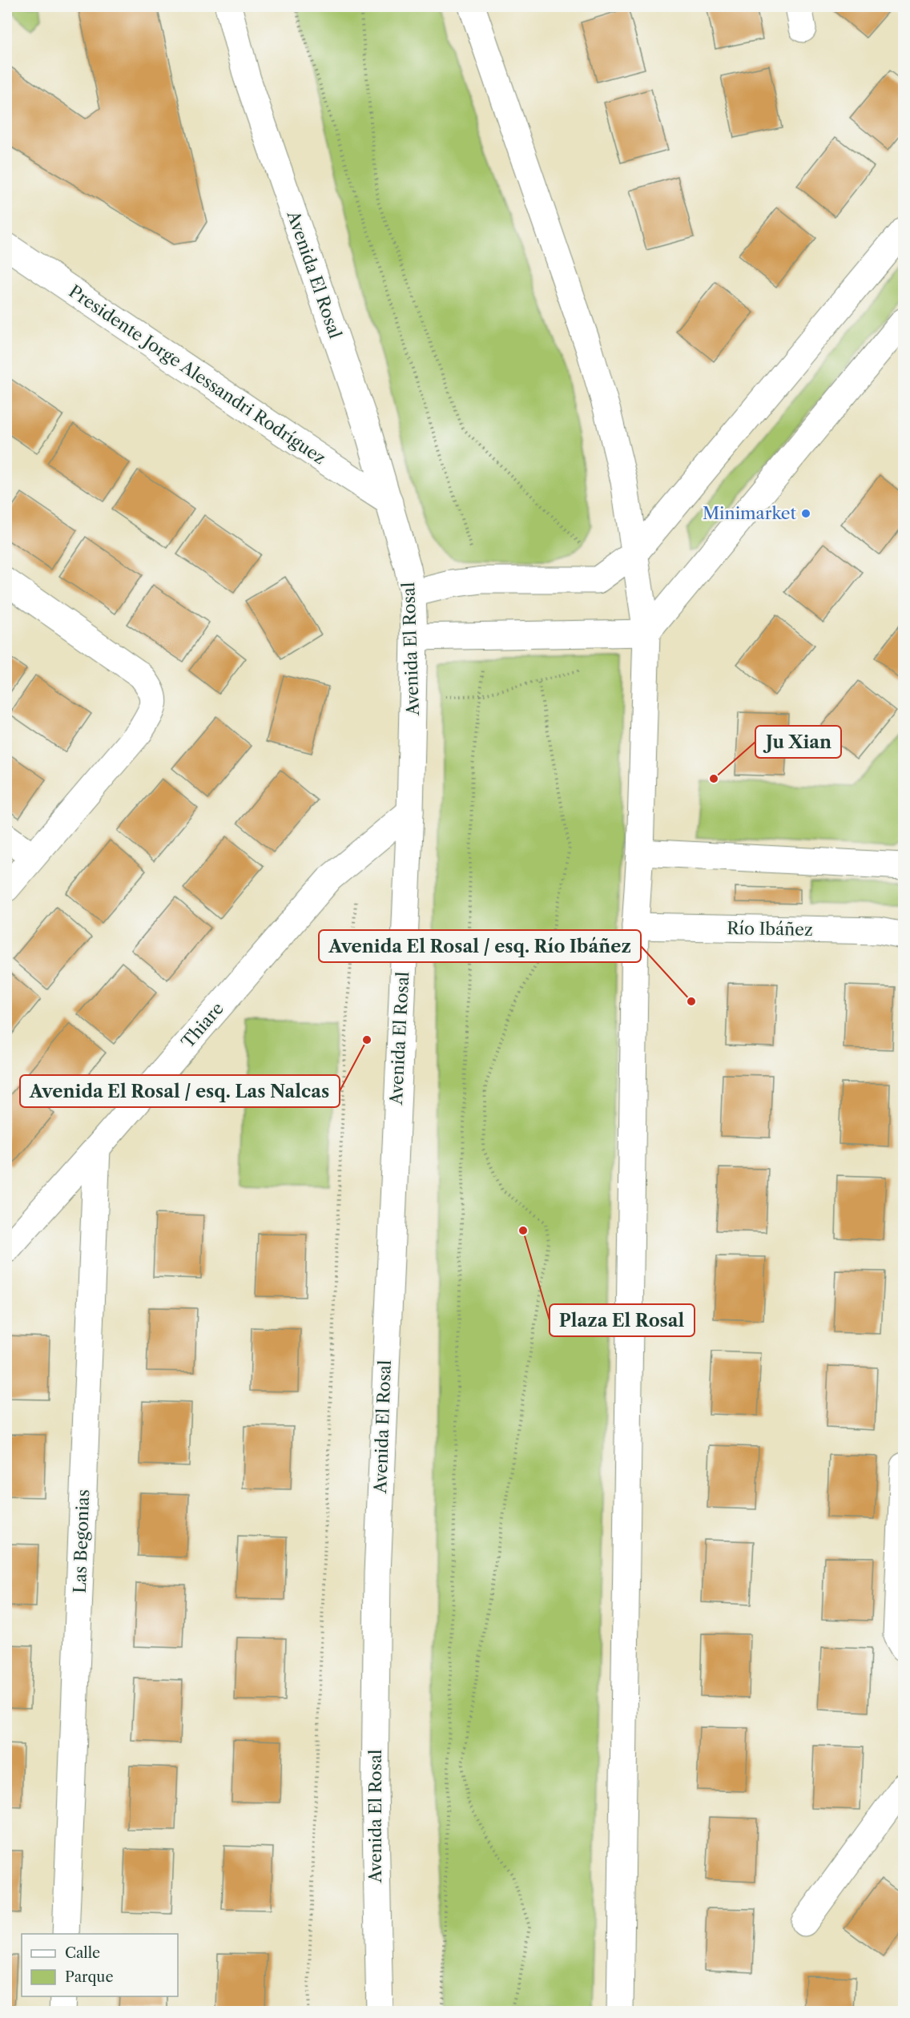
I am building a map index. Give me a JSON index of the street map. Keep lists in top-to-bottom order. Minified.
{"streets":{"street":["Avenida El Rosal","Presidente Jorge Alessandri Rodríguez","Río Ibáñez","Thiare","Las Begonias"]},"crossings":[["Avenida El Rosal","Presidente Jorge Alessandri Rodríguez"],["Avenida El Rosal","Thiare"],["Thiare","Las Begonias"]],"places":["Minimarket","Ju Xian","Avenida El Rosal / esq. Río Ibáñez","Avenida El Rosal / esq. Las Nalcas","Plaza El Rosal"],"legend":["Calle","Parque"]}
